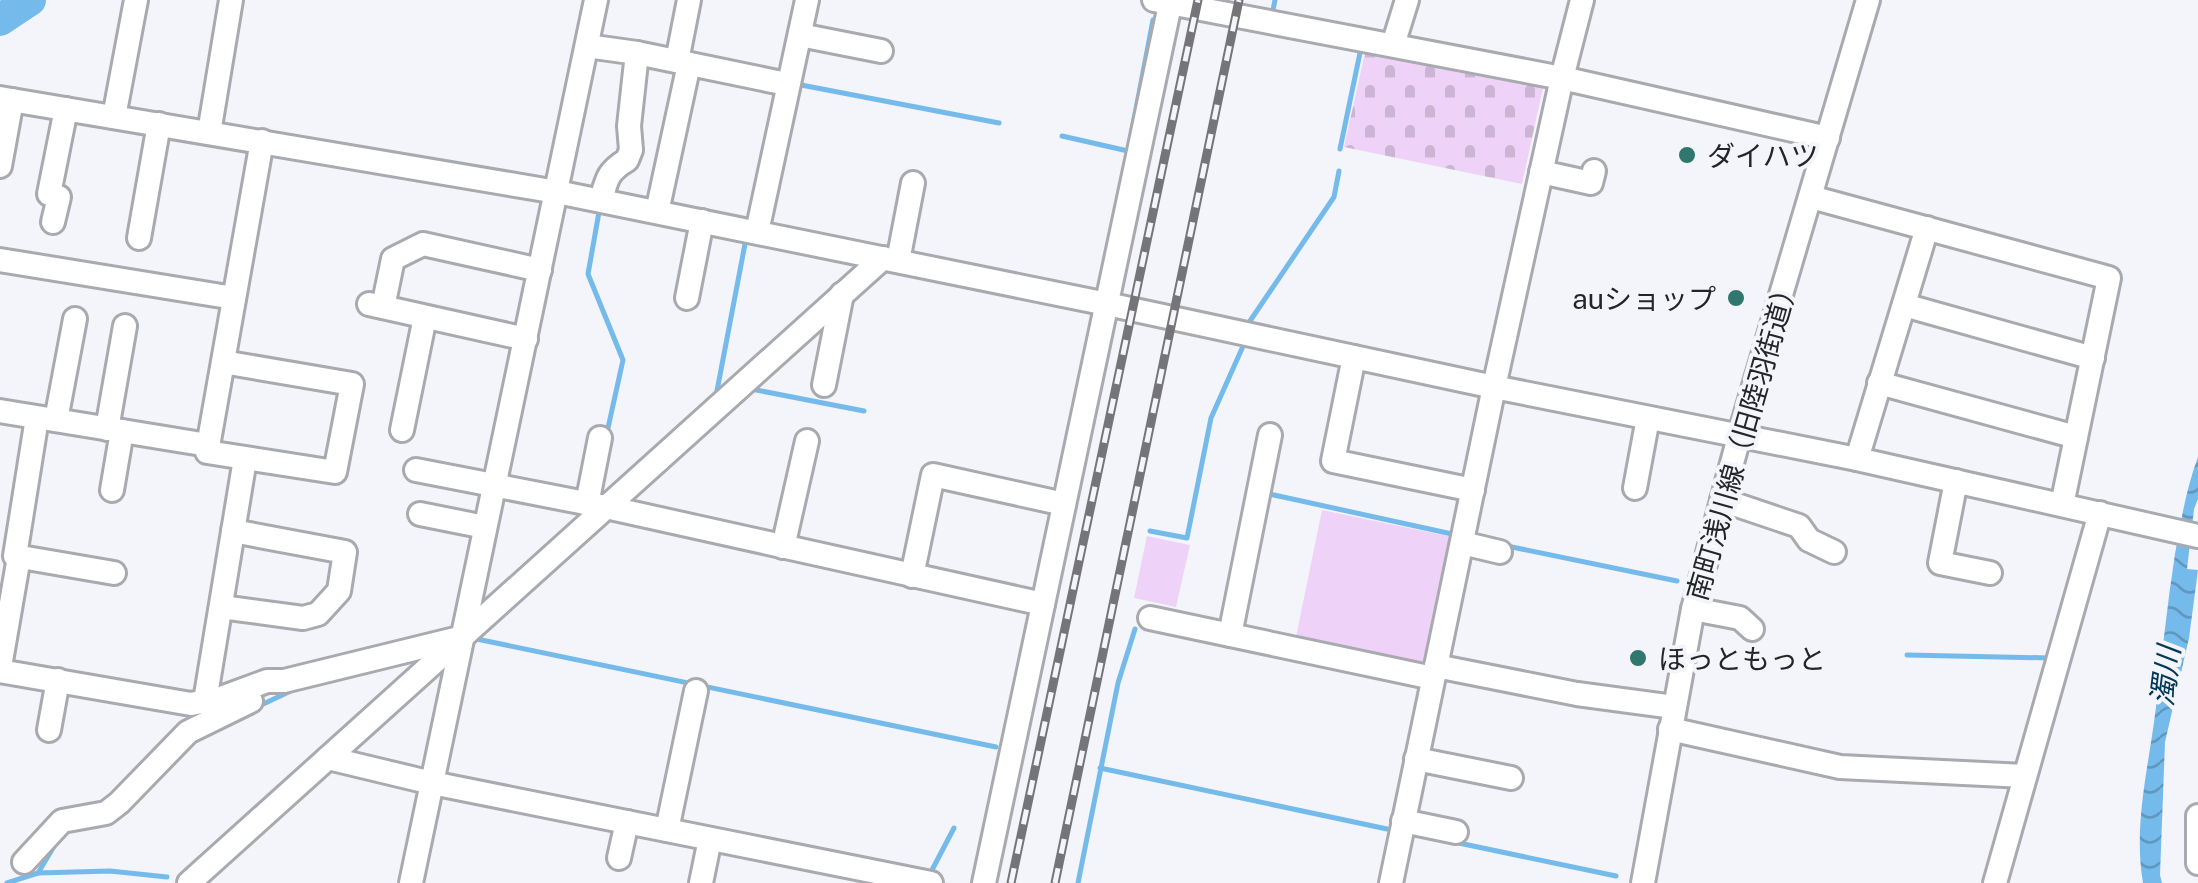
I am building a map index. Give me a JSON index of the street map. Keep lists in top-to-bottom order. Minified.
{"streets":{"street":["南町浅川線（旧陸羽街道）"]},"water":["濁川"],"places":["ダイハツ","auショップ","ほっともっと"]}
